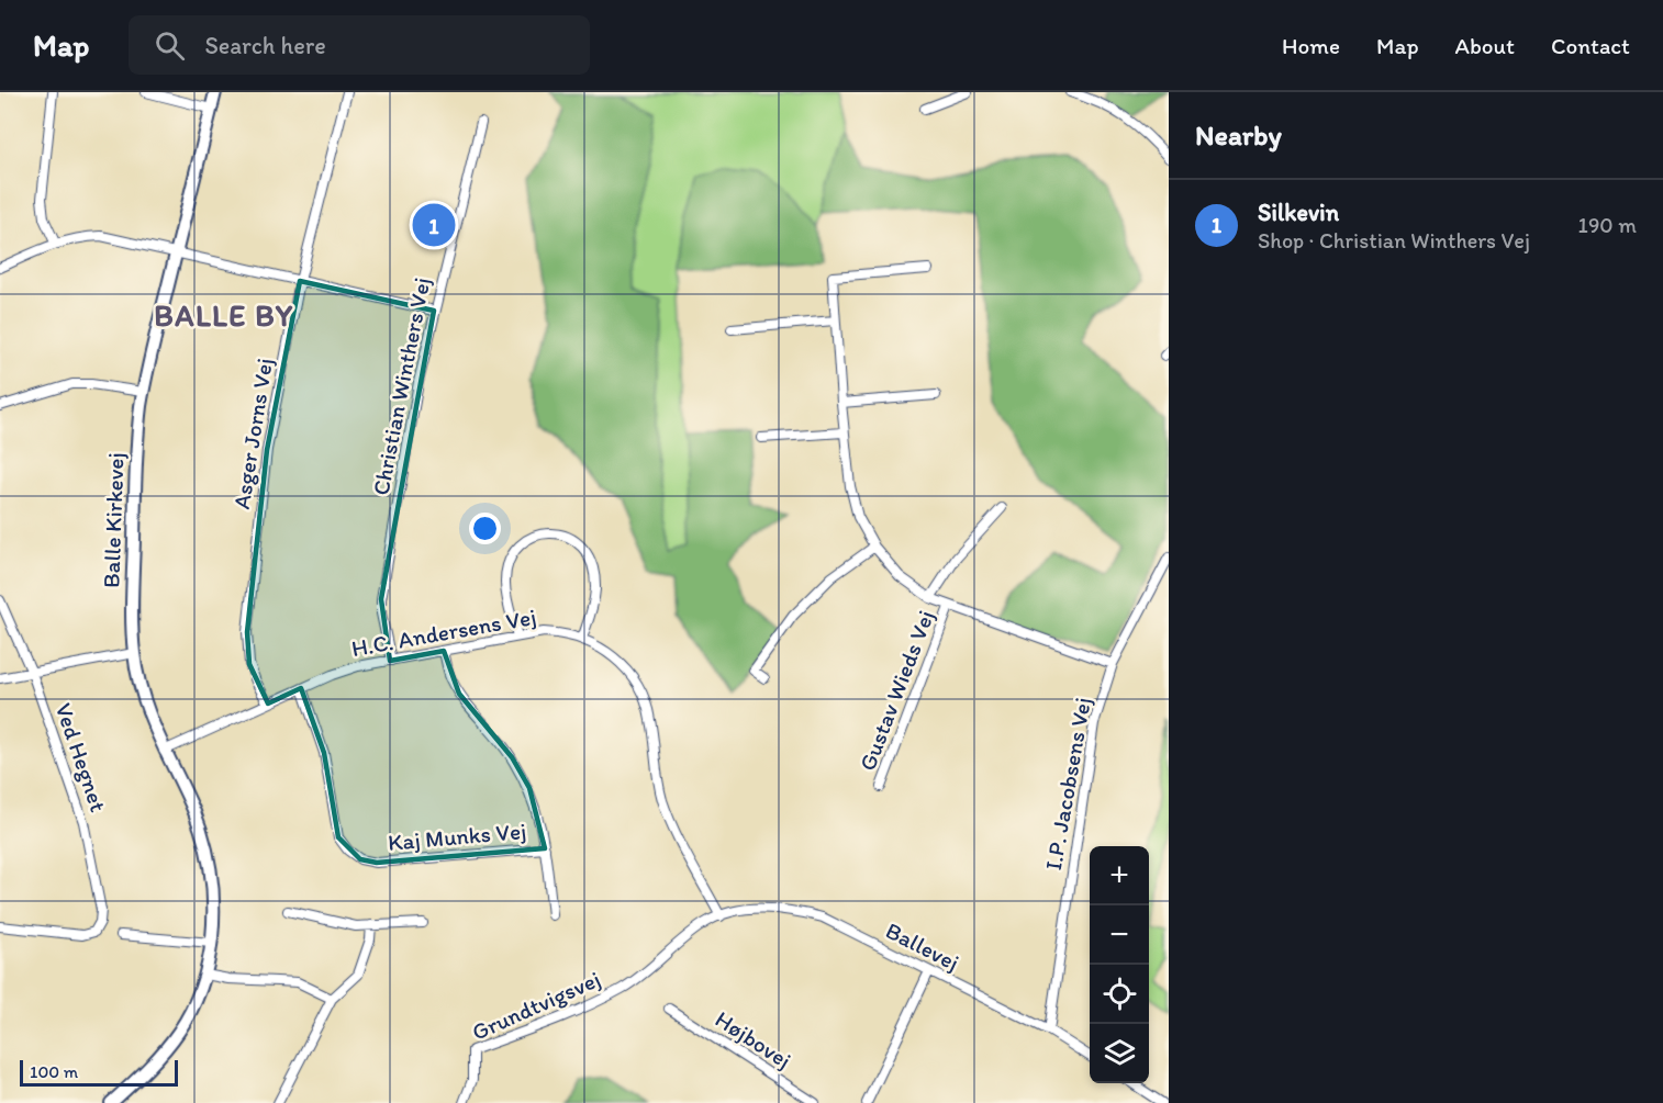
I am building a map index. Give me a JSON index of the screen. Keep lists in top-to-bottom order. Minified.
{"streets":{"street":["Christian Winthers Vej","Asger Jorns Vej","Balle Kirkevej","H.C. Andersens Vej","Gustav Wieds Vej","Ved Hegnet","I.P. Jacobsens Vej","Kaj Munks Vej","Ballevej","Grundtvigsvej","Højbovej"]},"crossings":[["Christian Winthers Vej","H.C. Andersens Vej"],["Asger Jorns Vej","H.C. Andersens Vej"],["Balle Kirkevej","H.C. Andersens Vej"],["H.C. Andersens Vej","Kaj Munks Vej"],["H.C. Andersens Vej","Ballevej"],["H.C. Andersens Vej","Grundtvigsvej"],["Gustav Wieds Vej","I.P. Jacobsens Vej"],["I.P. Jacobsens Vej","Ballevej"],["Ballevej","Grundtvigsvej"]],"districts":["BALLE BY"],"scale_bar":"100 m","page":{"header":"Map","search":"Search here","nav":["Home","Map","About","Contact"],"heading":"Nearby","list":[{"mark":"1","name":"Silkevin","note":"Shop · Christian Winthers Vej","value":"190 m"}],"pins":"1","map_buttons":["+","−"],"scale":"100 m"}}
